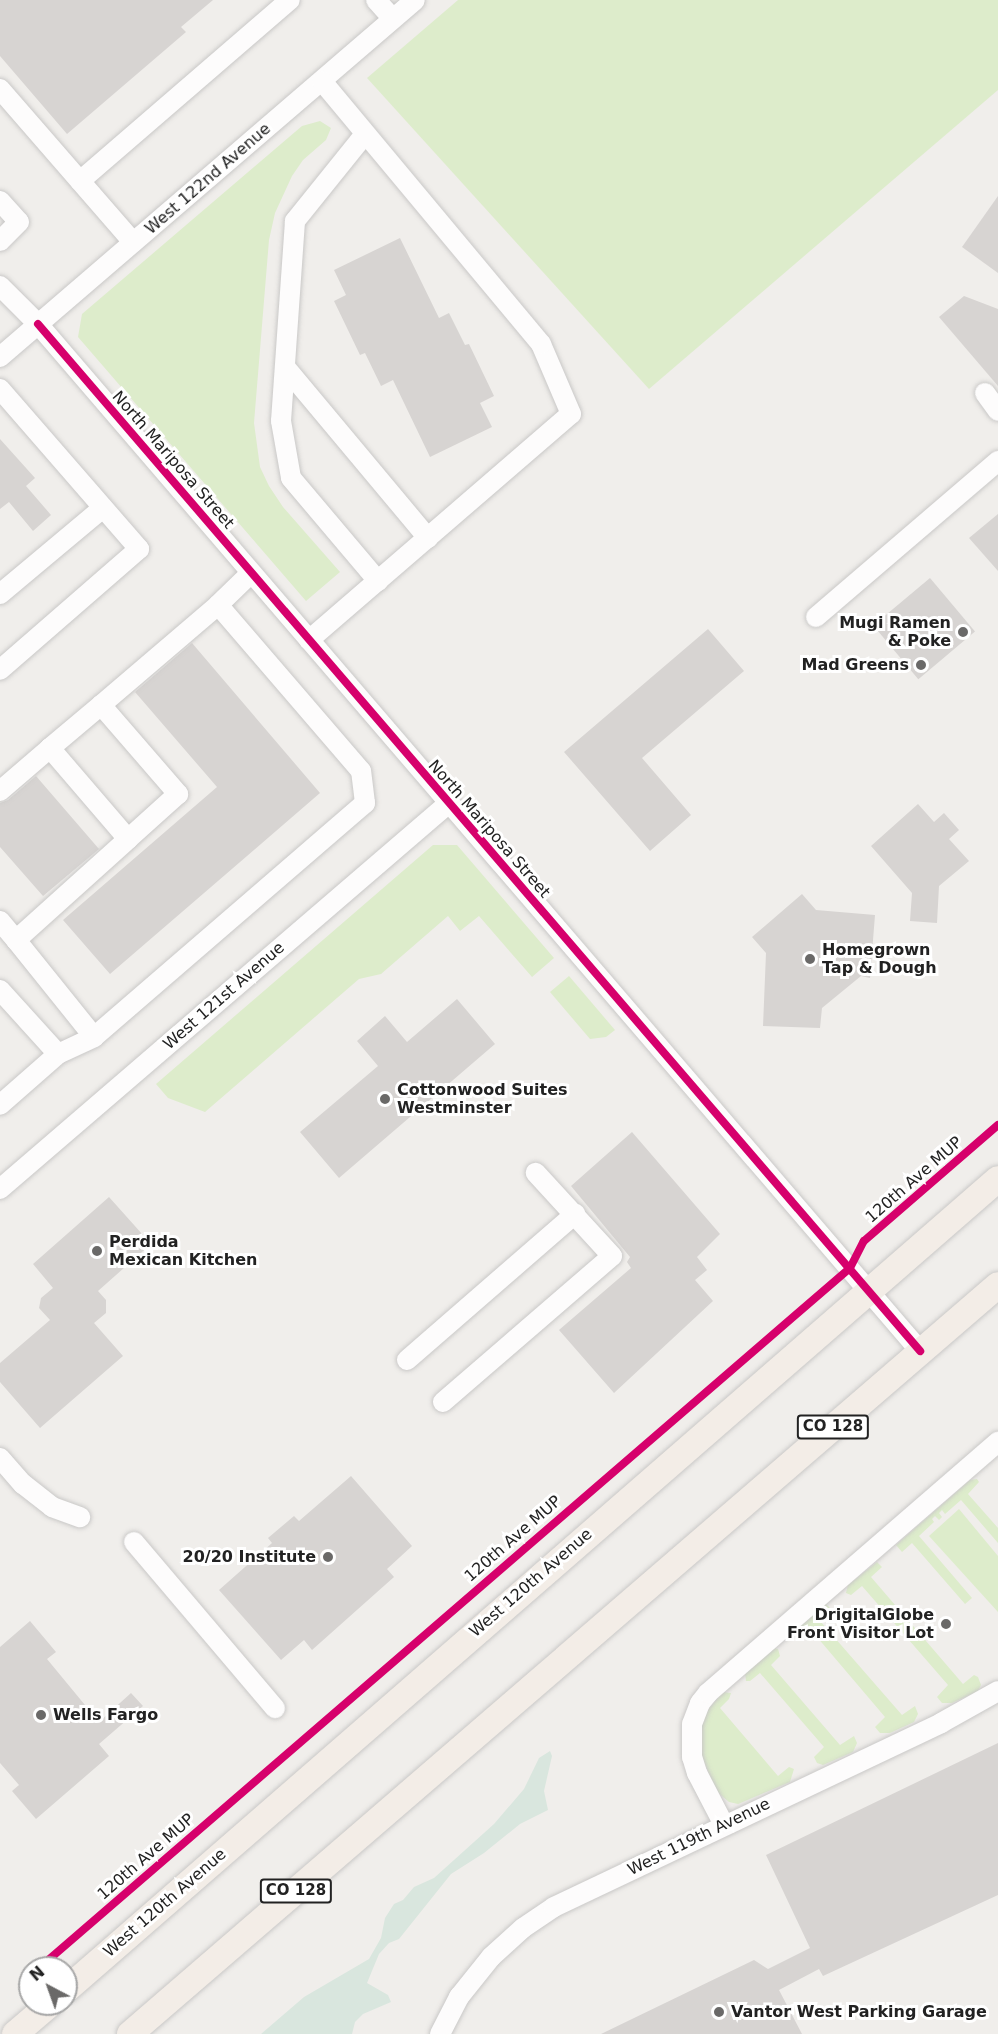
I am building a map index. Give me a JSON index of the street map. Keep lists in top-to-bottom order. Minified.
{"streets":{"main road":["CO 128","West 120th Avenue"],"street":["West 122nd Avenue","North Mariposa Street","West 121st Avenue","West 119th Avenue"],"cycle path":["120th Ave MUP"]},"crossings":[["West 122nd Avenue","North Mariposa Street"],["North Mariposa Street","West 121st Avenue"],["North Mariposa Street","CO 128"],["North Mariposa Street","West 120th Avenue"]],"places":["Mugi Ramen & Poke","Mad Greens","Homegrown Tap & Dough","Cottonwood Suites Westminster","Perdida Mexican Kitchen","20/20 Institute","DrigitalGlobe Front Visitor Lot","Wells Fargo","Vantor West Parking Garage"],"north":"top left"}
